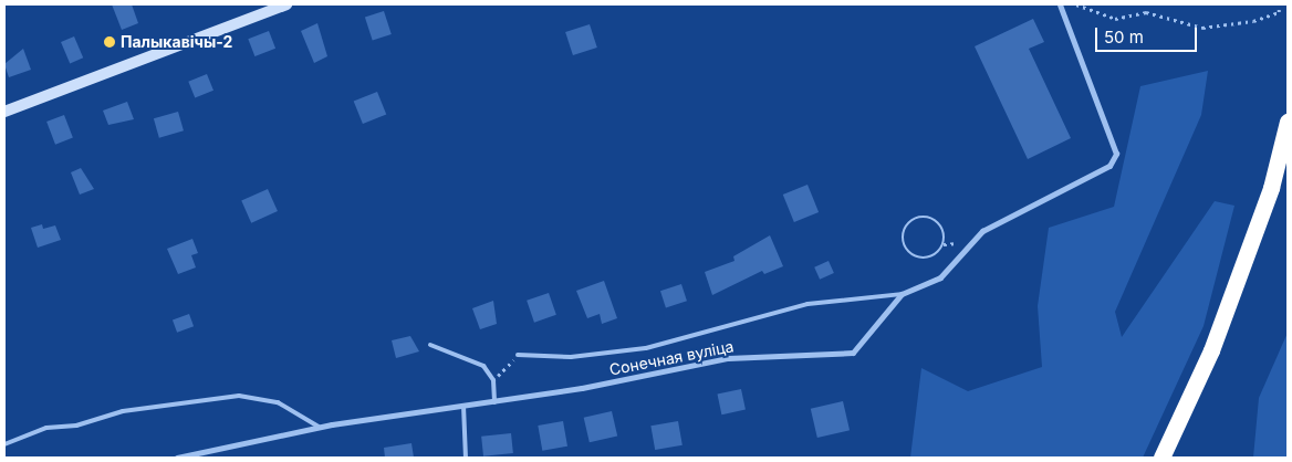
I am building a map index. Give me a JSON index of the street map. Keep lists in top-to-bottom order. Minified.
{"streets":{"street":["Сонечная вуліца"]},"places":["Палыкавічы-2"],"scale_bar":"50 m"}
